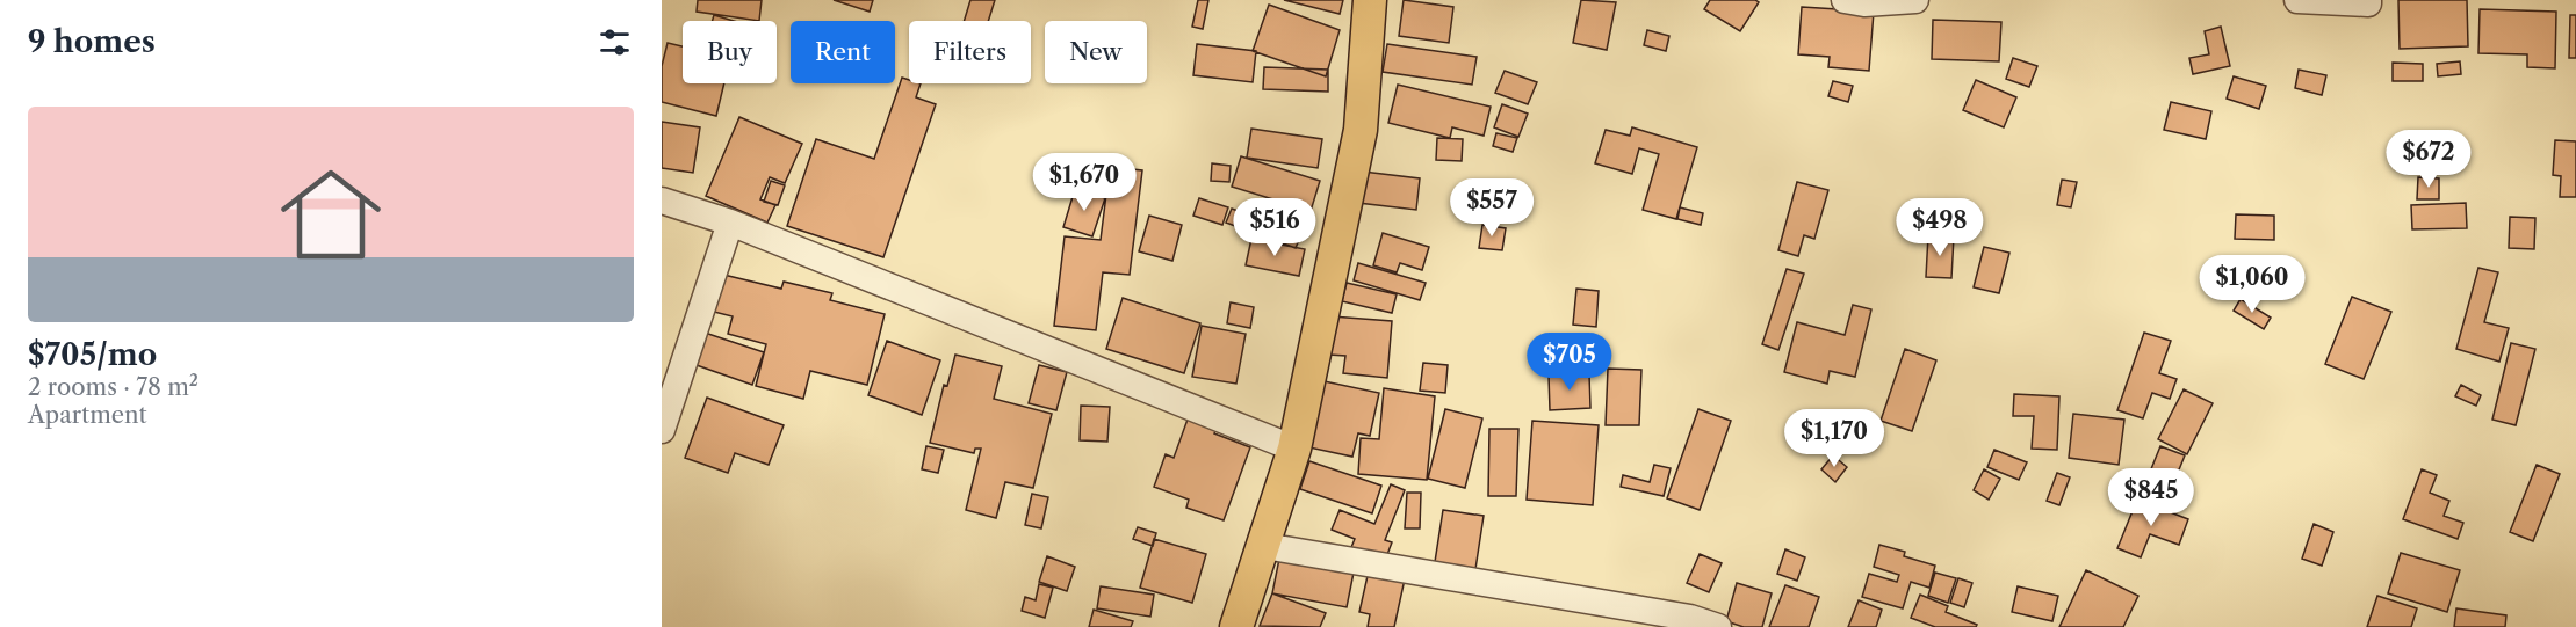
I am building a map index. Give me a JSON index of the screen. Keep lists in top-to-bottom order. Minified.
{"page":{"heading":"9 homes","chip":["Buy","Rent","Filters","New"],"list":[{"name":"$705/mo","note":"2 rooms · 78 m² · Apartment"}],"price":["$672","$1,670","$557","$516","$498","$1,060","$705","$1,170","$845"]}}
